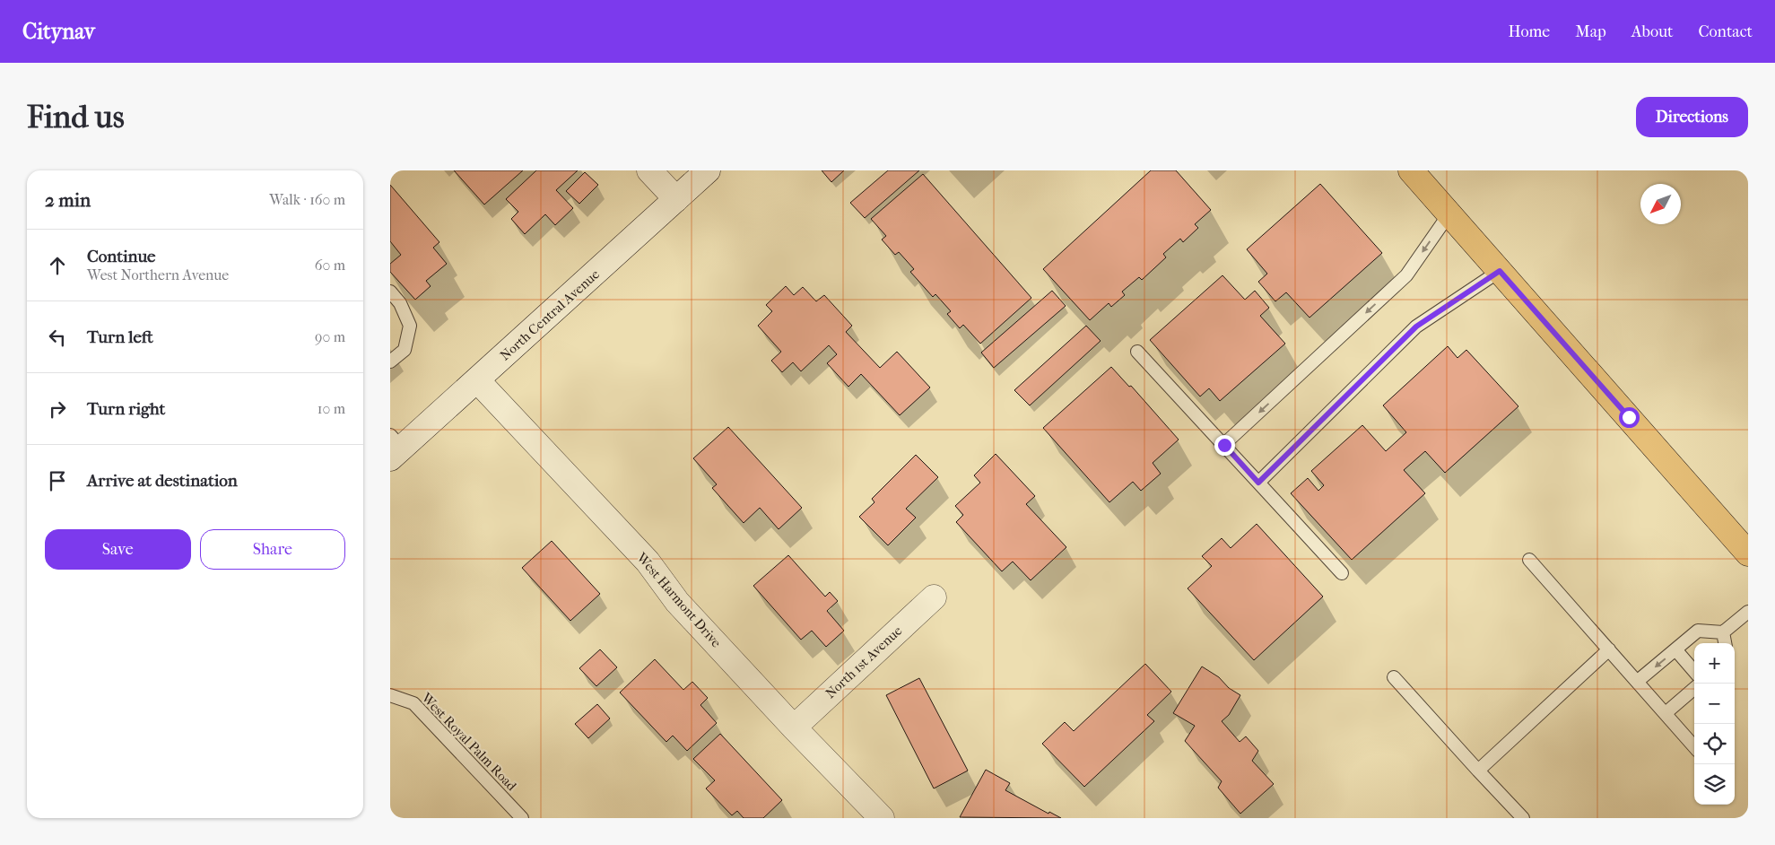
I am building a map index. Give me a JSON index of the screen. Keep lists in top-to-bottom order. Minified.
{"streets":{"street":["North Central Avenue","West Harmont Drive","North 1st Avenue"],"lane":["West Royal Palm Road"]},"crossings":[["North Central Avenue","West Harmont Drive"],["West Harmont Drive","North 1st Avenue"]],"north":"bottom left","page":{"header":"Citynav","nav":["Home","Map","About","Contact"],"buttons":["Directions",["Save","Share"]],"title":"Find us","heading":["2 min","Walk · 160 m"],"list":[["Continue","West Northern Avenue","60 m"],["Turn left","90 m"],["Turn right","10 m"],"Arrive at destination"],"map_buttons":["+","−"]}}
